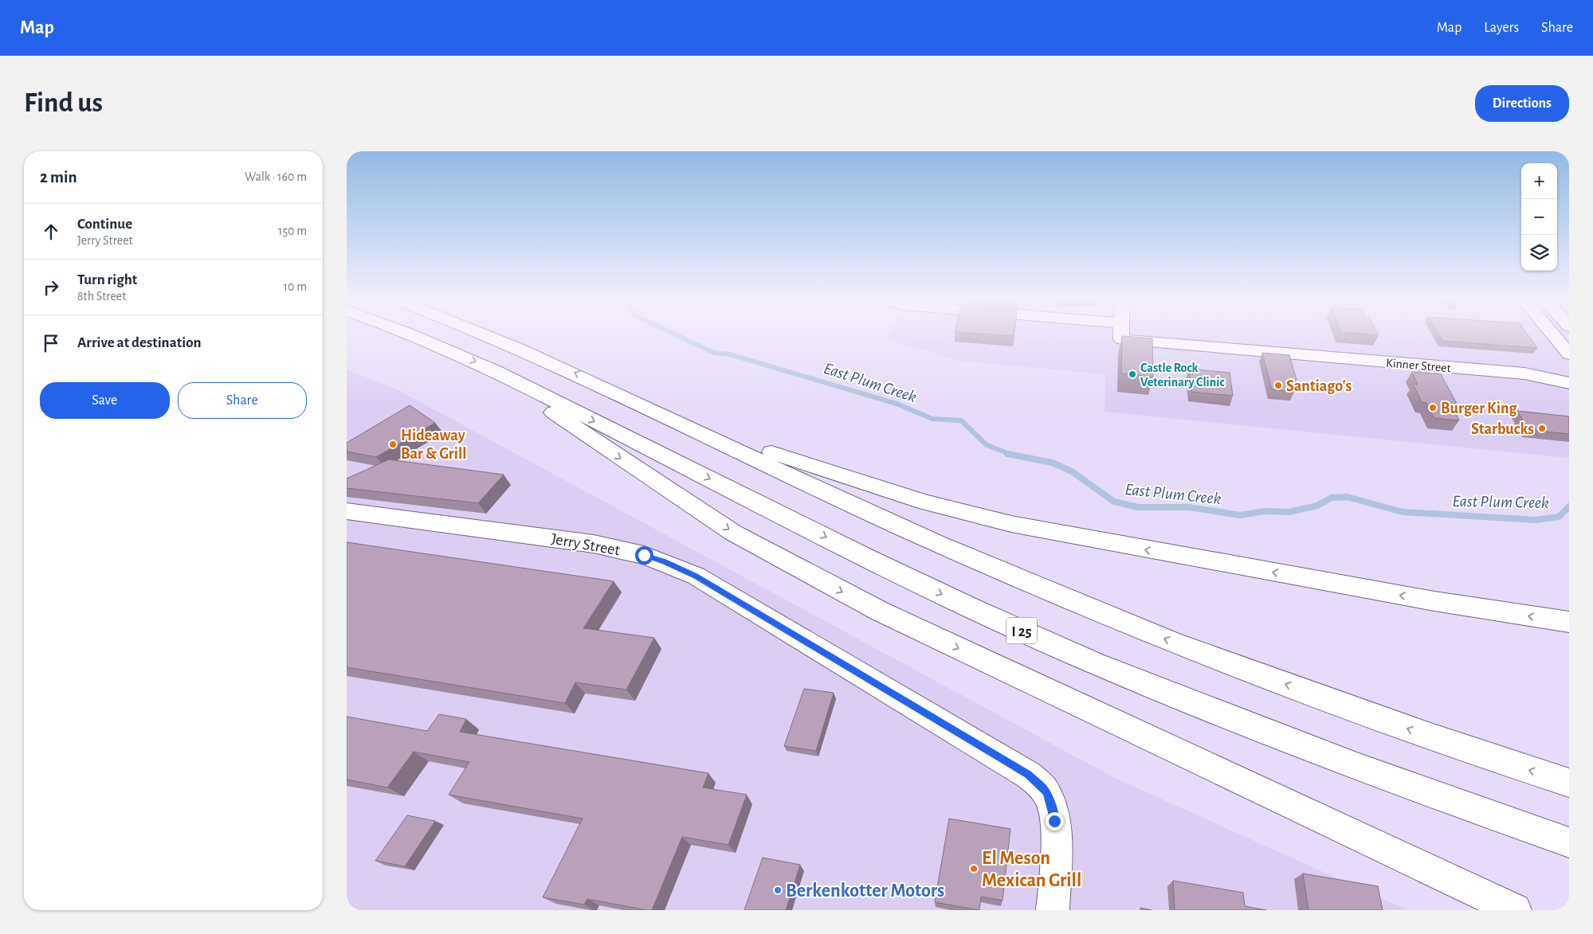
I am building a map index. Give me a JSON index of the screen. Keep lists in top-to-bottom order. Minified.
{"streets":{"main road":["Kinner Street","Jerry Street","I 25"]},"water":["East Plum Creek"],"places":["Castle Rock Veterinary Clinic","Santiago's","Burger King","Starbucks","Hideaway Bar & Grill","El Meson Mexican Grill","Berkenkotter Motors"],"page":{"header":"Map","nav":["Map","Layers","Share"],"buttons":["Directions",["Save","Share"]],"title":"Find us","heading":["2 min","Walk · 160 m"],"map_buttons":["+","−"],"list":[["Continue","Jerry Street","150 m"],["Turn right","8th Street","10 m"],"Arrive at destination"]}}
